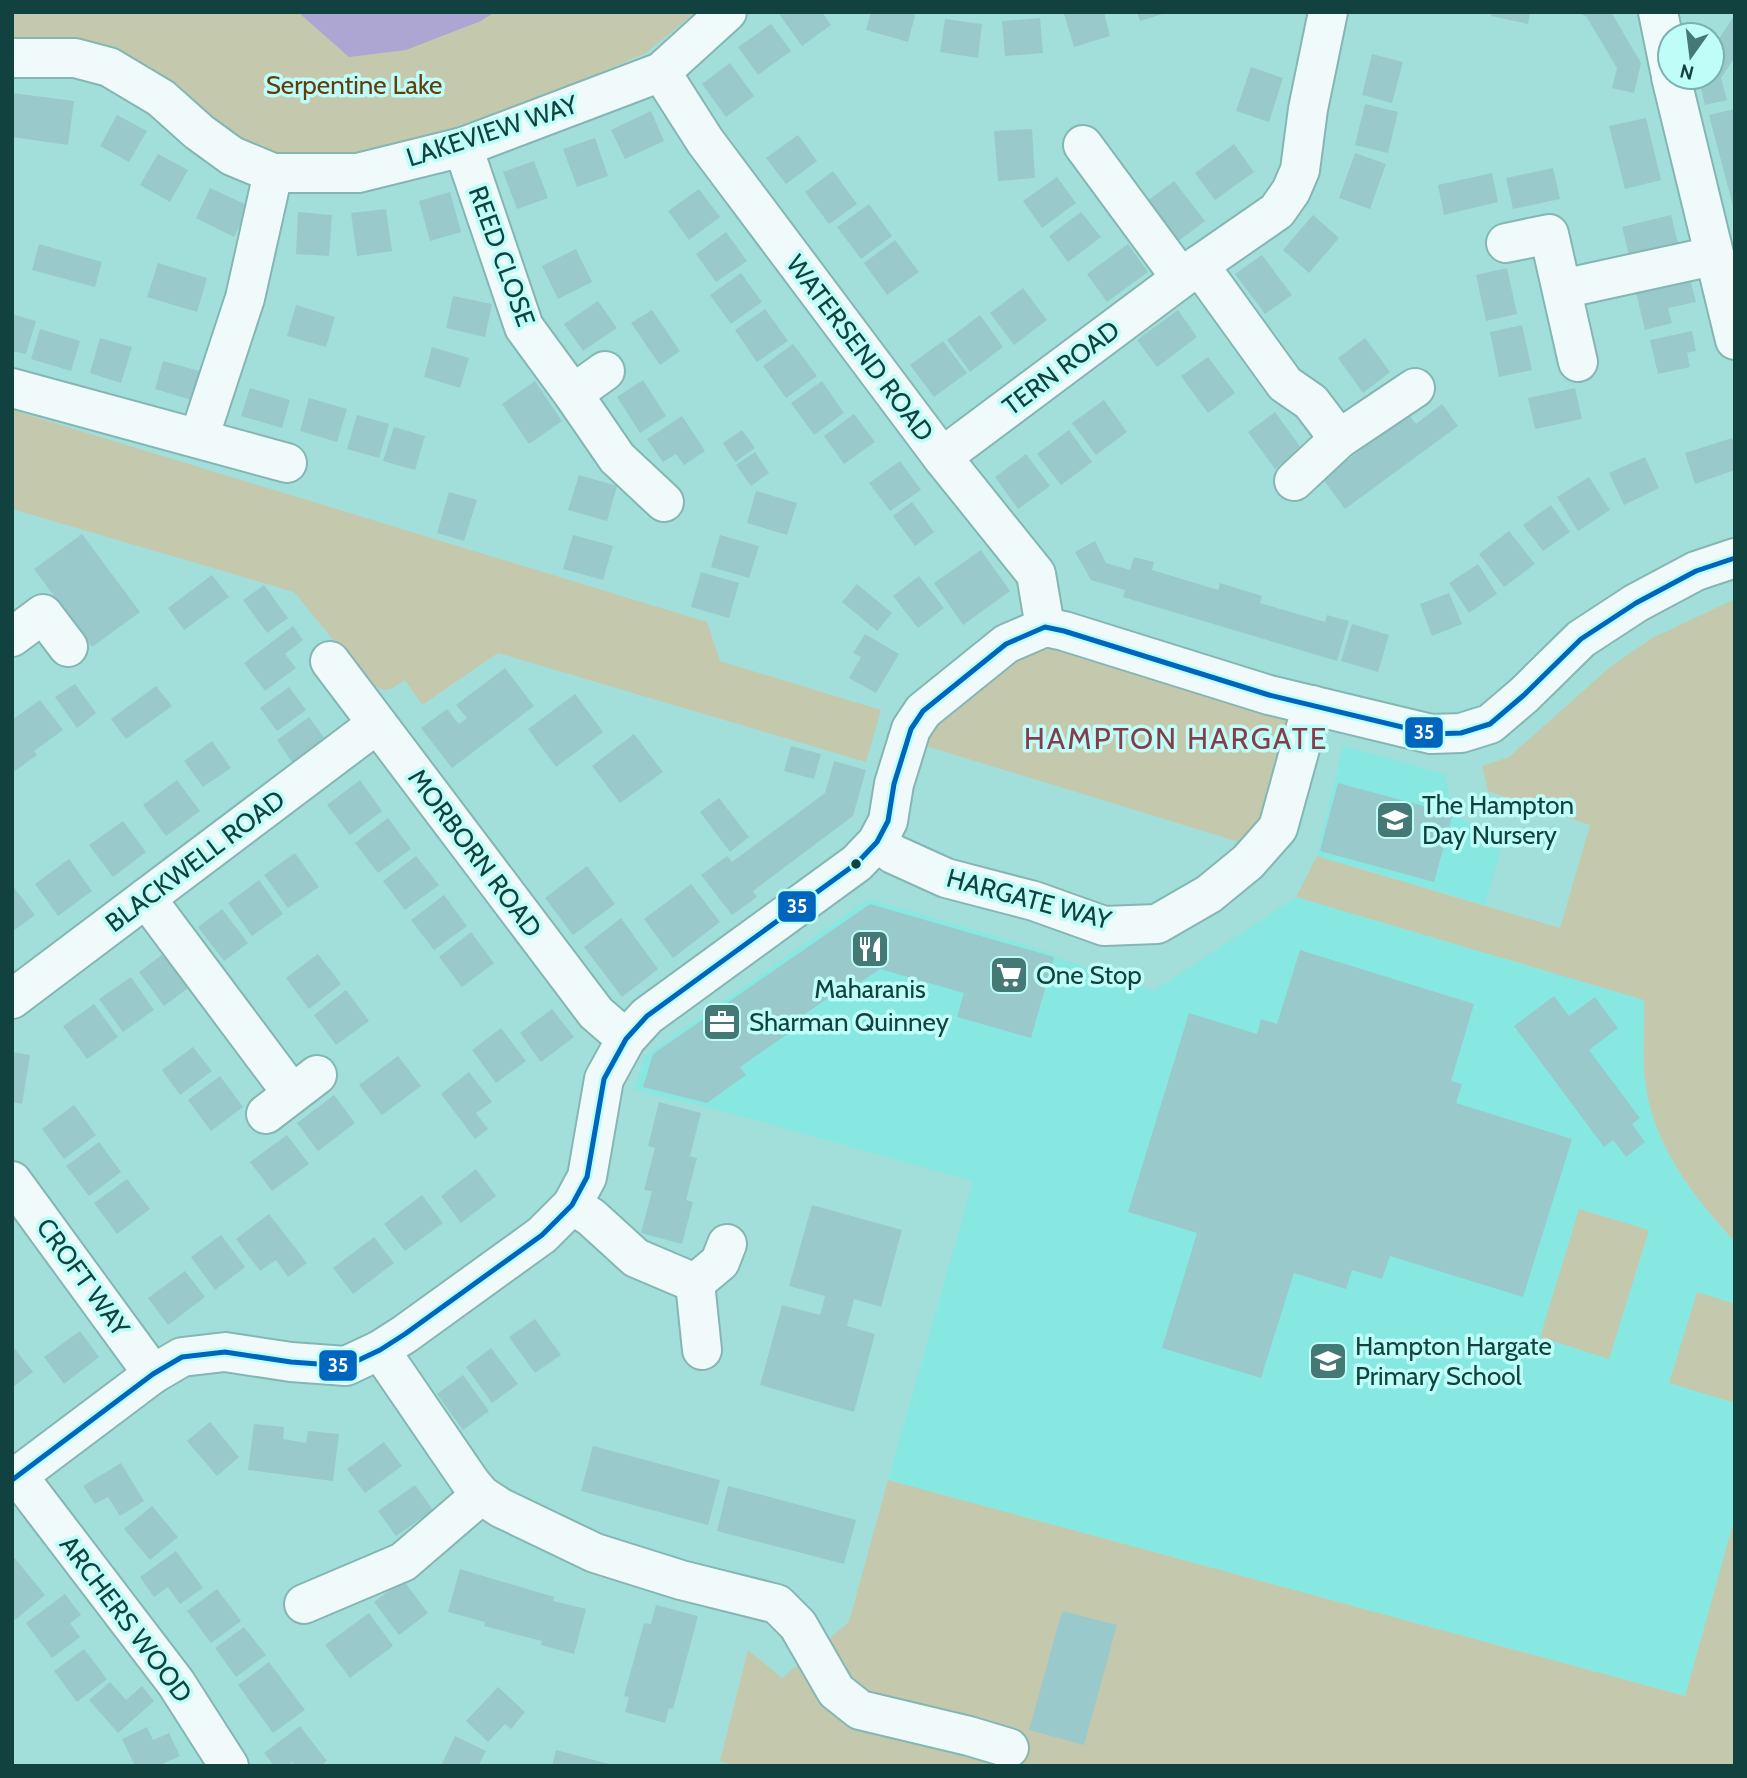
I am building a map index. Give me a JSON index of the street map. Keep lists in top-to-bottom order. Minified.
{"streets":{"street":["LAKEVIEW WAY","REED CLOSE","WATERSEND ROAD","TERN ROAD","MORBORN ROAD","BLACKWELL ROAD","HARGATE WAY","CROFT WAY","ARCHERS WOOD"]},"crossings":[["LAKEVIEW WAY","REED CLOSE"],["LAKEVIEW WAY","WATERSEND ROAD"],["WATERSEND ROAD","TERN ROAD"],["MORBORN ROAD","BLACKWELL ROAD"]],"districts":["HAMPTON HARGATE"],"parks":["Serpentine Lake"],"places":{"school or university":["The Hampton Day Nursery","Hampton Hargate Primary School"],"restaurant":["Maharanis"],"supermarket":["One Stop"],"office":["Sharman Quinney"]},"lines":["transit line 35"],"north":"bottom"}
